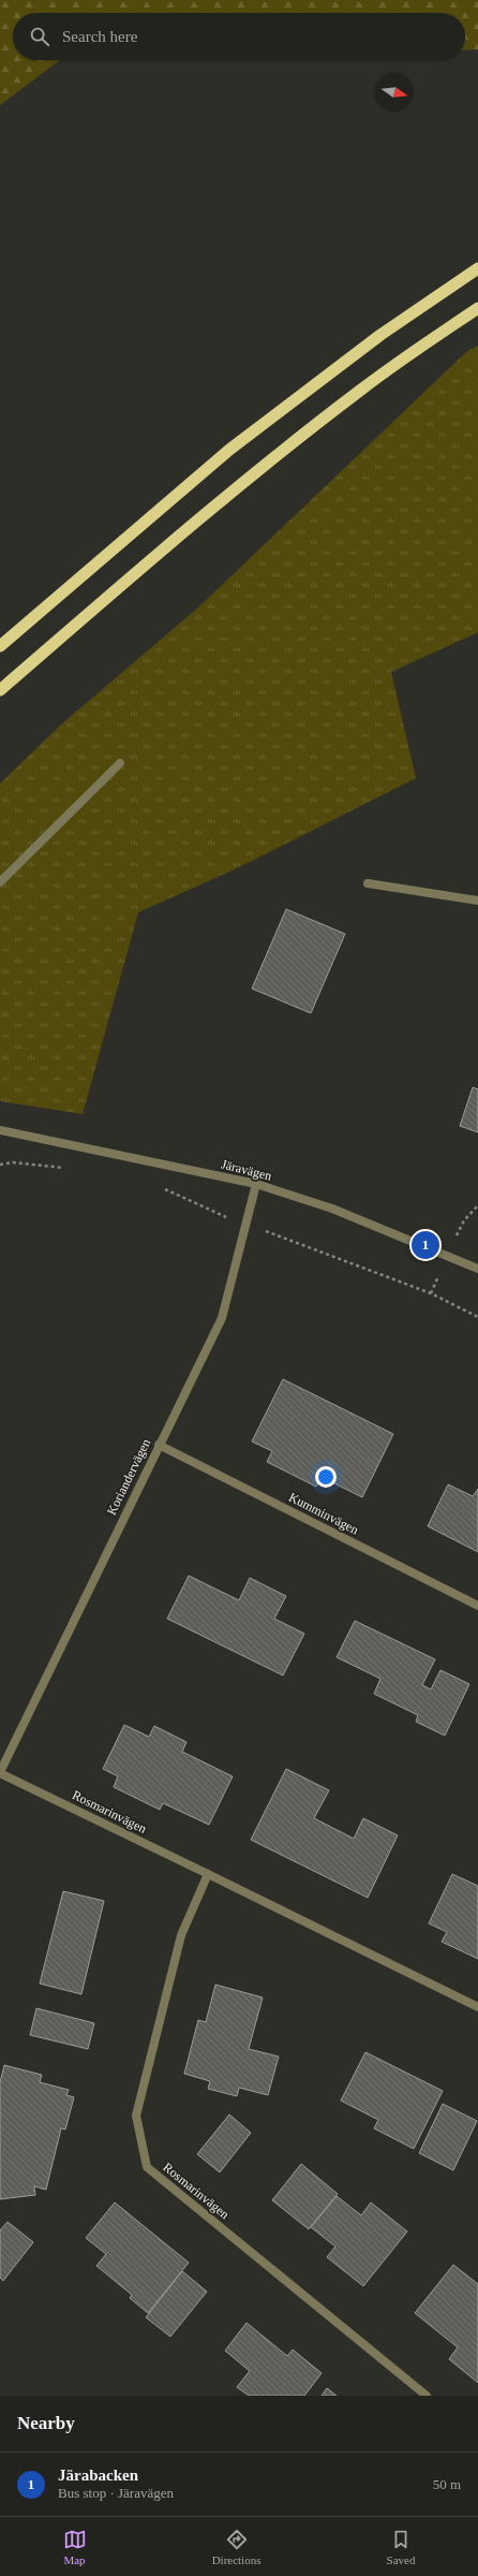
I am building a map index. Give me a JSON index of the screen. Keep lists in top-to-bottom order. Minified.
{"streets":{"street":["Järavägen","Koriandervägen","Kumminvägen","Rosmarinvägen"]},"crossings":[["Järavägen","Koriandervägen"],["Koriandervägen","Kumminvägen"],["Koriandervägen","Rosmarinvägen"]],"north":"right","page":{"search":"Search here","pins":"1","heading":"Nearby","list":[{"mark":"1","name":"Järabacken","note":"Bus stop · Järavägen","value":"50 m"}],"nav":["Map","Directions","Saved"]}}
